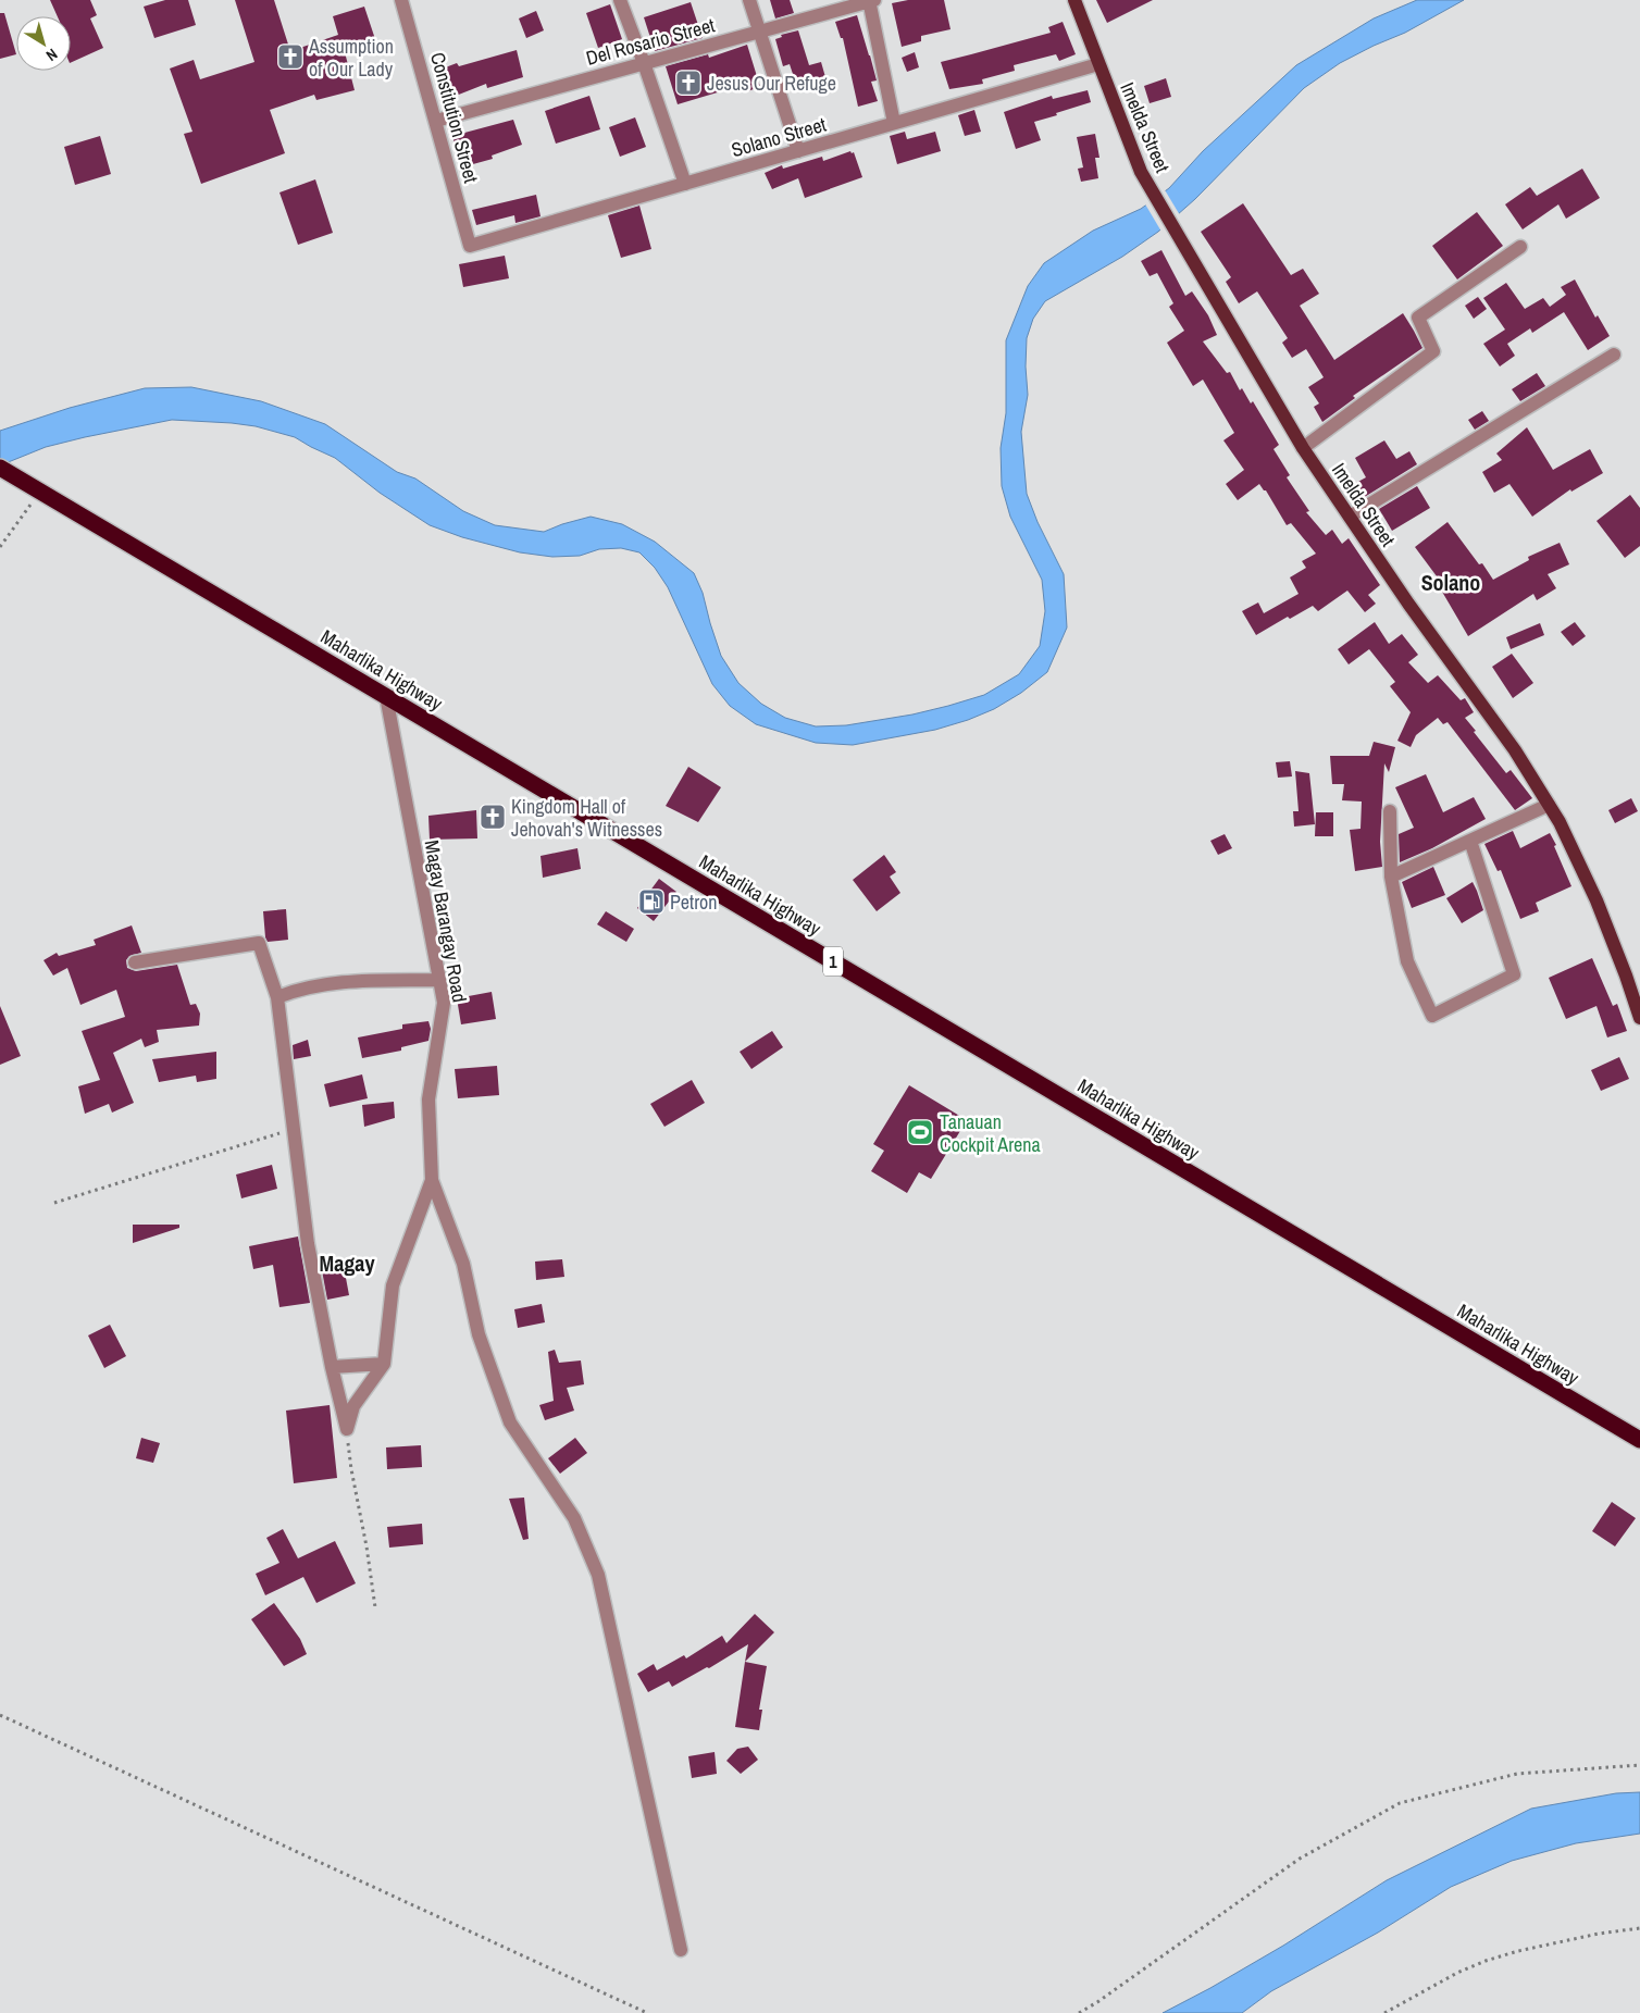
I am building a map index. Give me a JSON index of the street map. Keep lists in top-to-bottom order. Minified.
{"streets":{"highway":["Maharlika Highway","1"],"main road":["Imelda Street"],"street":["Del Rosario Street","Constitution Street","Solano Street","Magay Barangay Road"]},"crossings":[["Del Rosario Street","Constitution Street"],["Constitution Street","Solano Street"],["Imelda Street","Solano Street"],["Maharlika Highway","Magay Barangay Road"]],"districts":["Solano","Magay"],"places":{"church":["Assumption of Our Lady","Jesus Our Refuge","Kingdom Hall of Jehovah's Witnesses"],"fuel station":["Petron"],"sports":["Tanauan Cockpit Arena"]},"north":"bottom right"}
